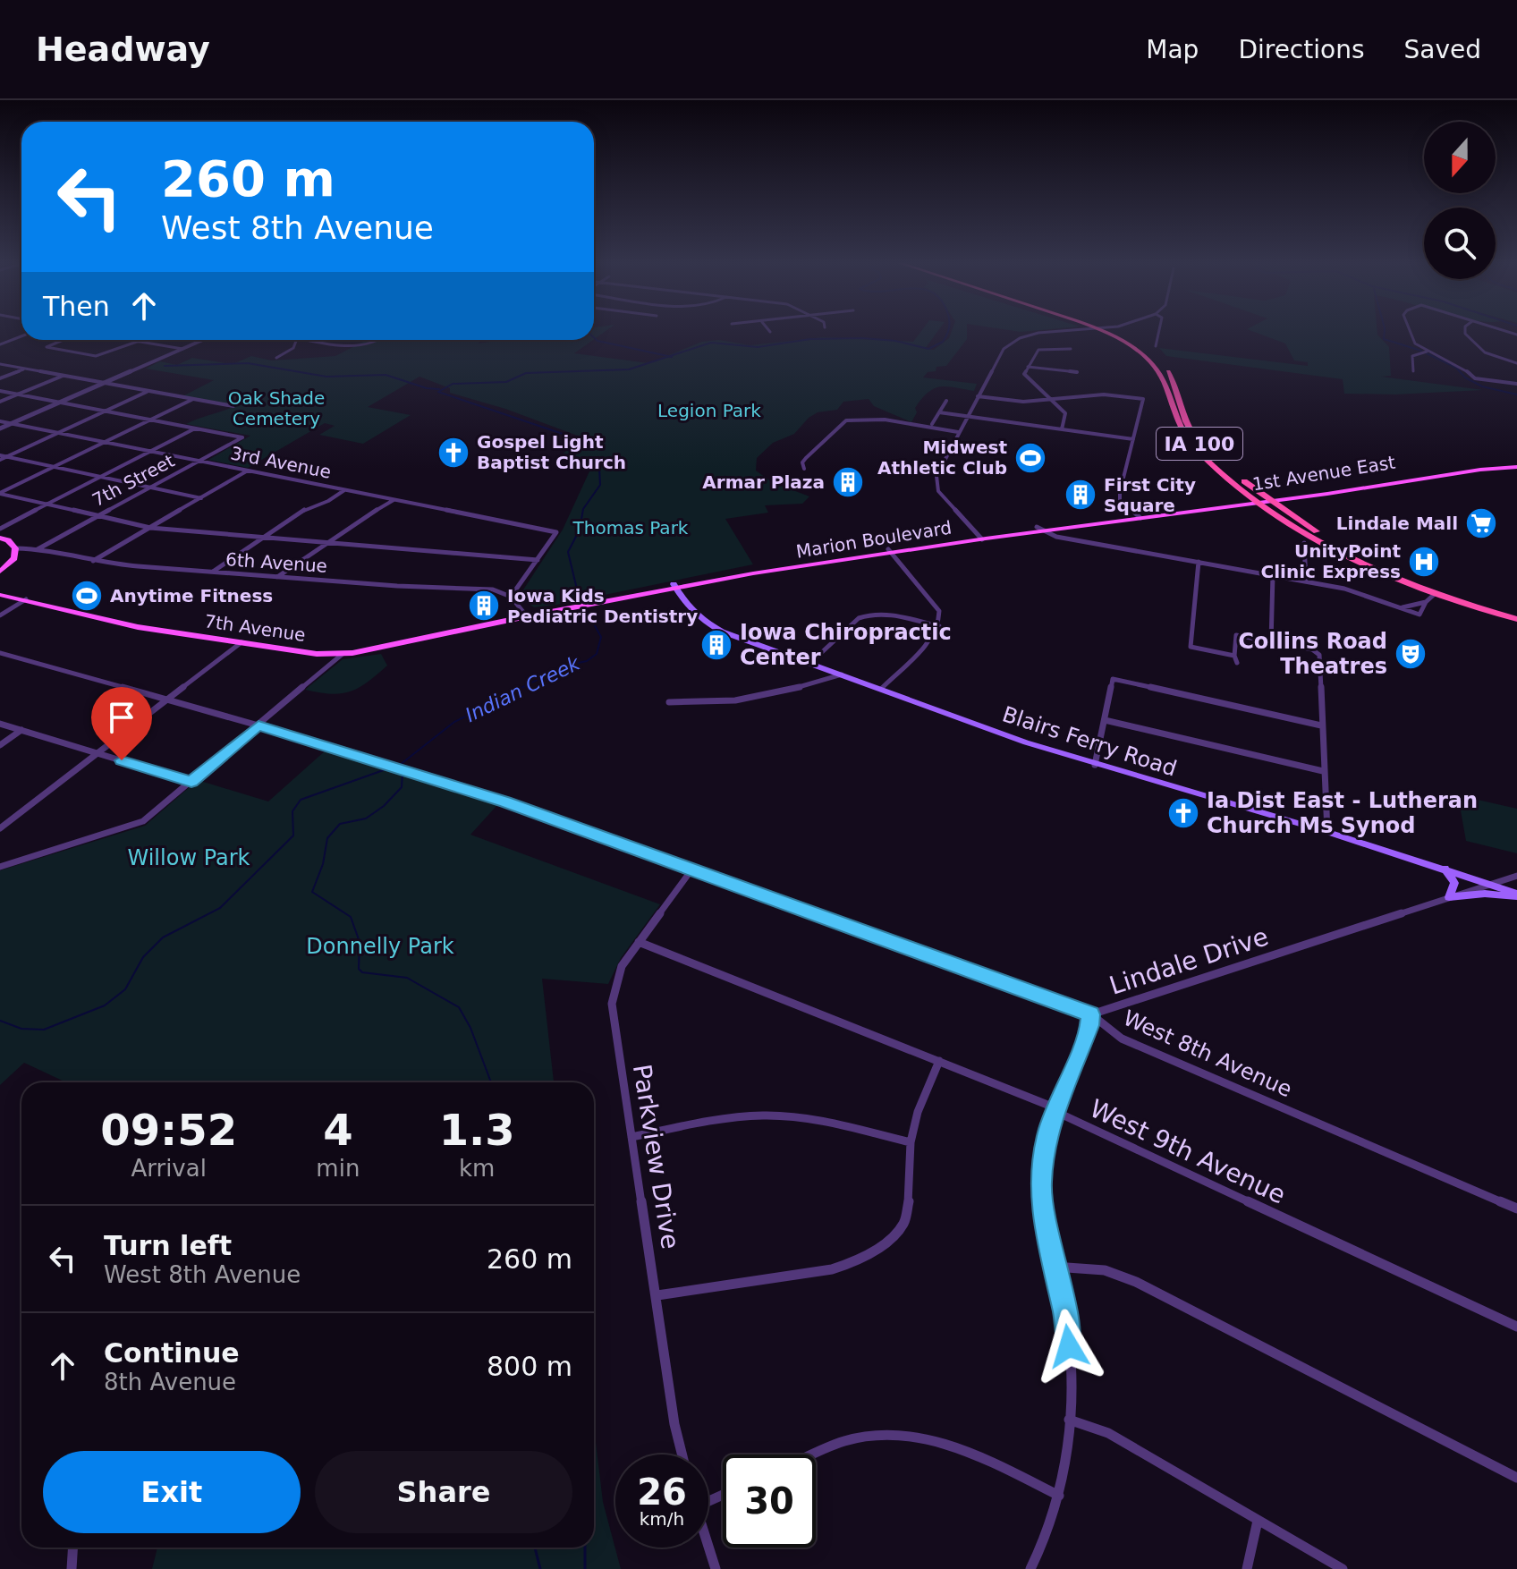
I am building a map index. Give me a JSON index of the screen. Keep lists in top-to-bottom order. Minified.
{"streets":{"highway":["IA 100"],"main road":["1st Avenue East","Marion Boulevard","7th Avenue","Blairs Ferry Road"],"street":["3rd Avenue","7th Street","6th Avenue","Lindale Drive","West 8th Avenue","West 9th Avenue","Parkview Drive"]},"crossings":[["IA 100","1st Avenue East"],["3rd Avenue","7th Street"],["1st Avenue East","Marion Boulevard"],["7th Street","6th Avenue"],["Marion Boulevard","7th Avenue"],["Marion Boulevard","Blairs Ferry Road"],["Blairs Ferry Road","Lindale Drive"],["Lindale Drive","West 8th Avenue"],["Lindale Drive","West 9th Avenue"],["West 8th Avenue","Parkview Drive"],["West 9th Avenue","Parkview Drive"]],"water":["Indian Creek"],"parks":["Oak Shade Cemetery","Legion Park","Thomas Park","Willow Park","Donnelly Park"],"places":{"church":["Gospel Light Baptist Church","Ia Dist East - Lutheran Church Ms Synod"],"sports":["Midwest Athletic Club","Anytime Fitness"],"building":["Armar Plaza","First City Square","Iowa Kids Pediatric Dentistry","Iowa Chiropractic Center"],"supermarket":["Lindale Mall"],"hospital":["UnityPoint Clinic Express"],"theatre":["Collins Road Theatres"]},"north":"bottom","page":{"header":"Headway","nav":["Map","Directions","Saved"],"turn":["260 m","West 8th Avenue"],"then":"Then","eta":["09:52","Arrival","4","min","1.3","km"],"list":[{"name":"Turn left","note":"West 8th Avenue","value":"260 m"},{"name":"Continue","note":"8th Avenue","value":"800 m"}],"buttons":["Exit","Share"],"speed":"26 km/h","limit":"30"}}
